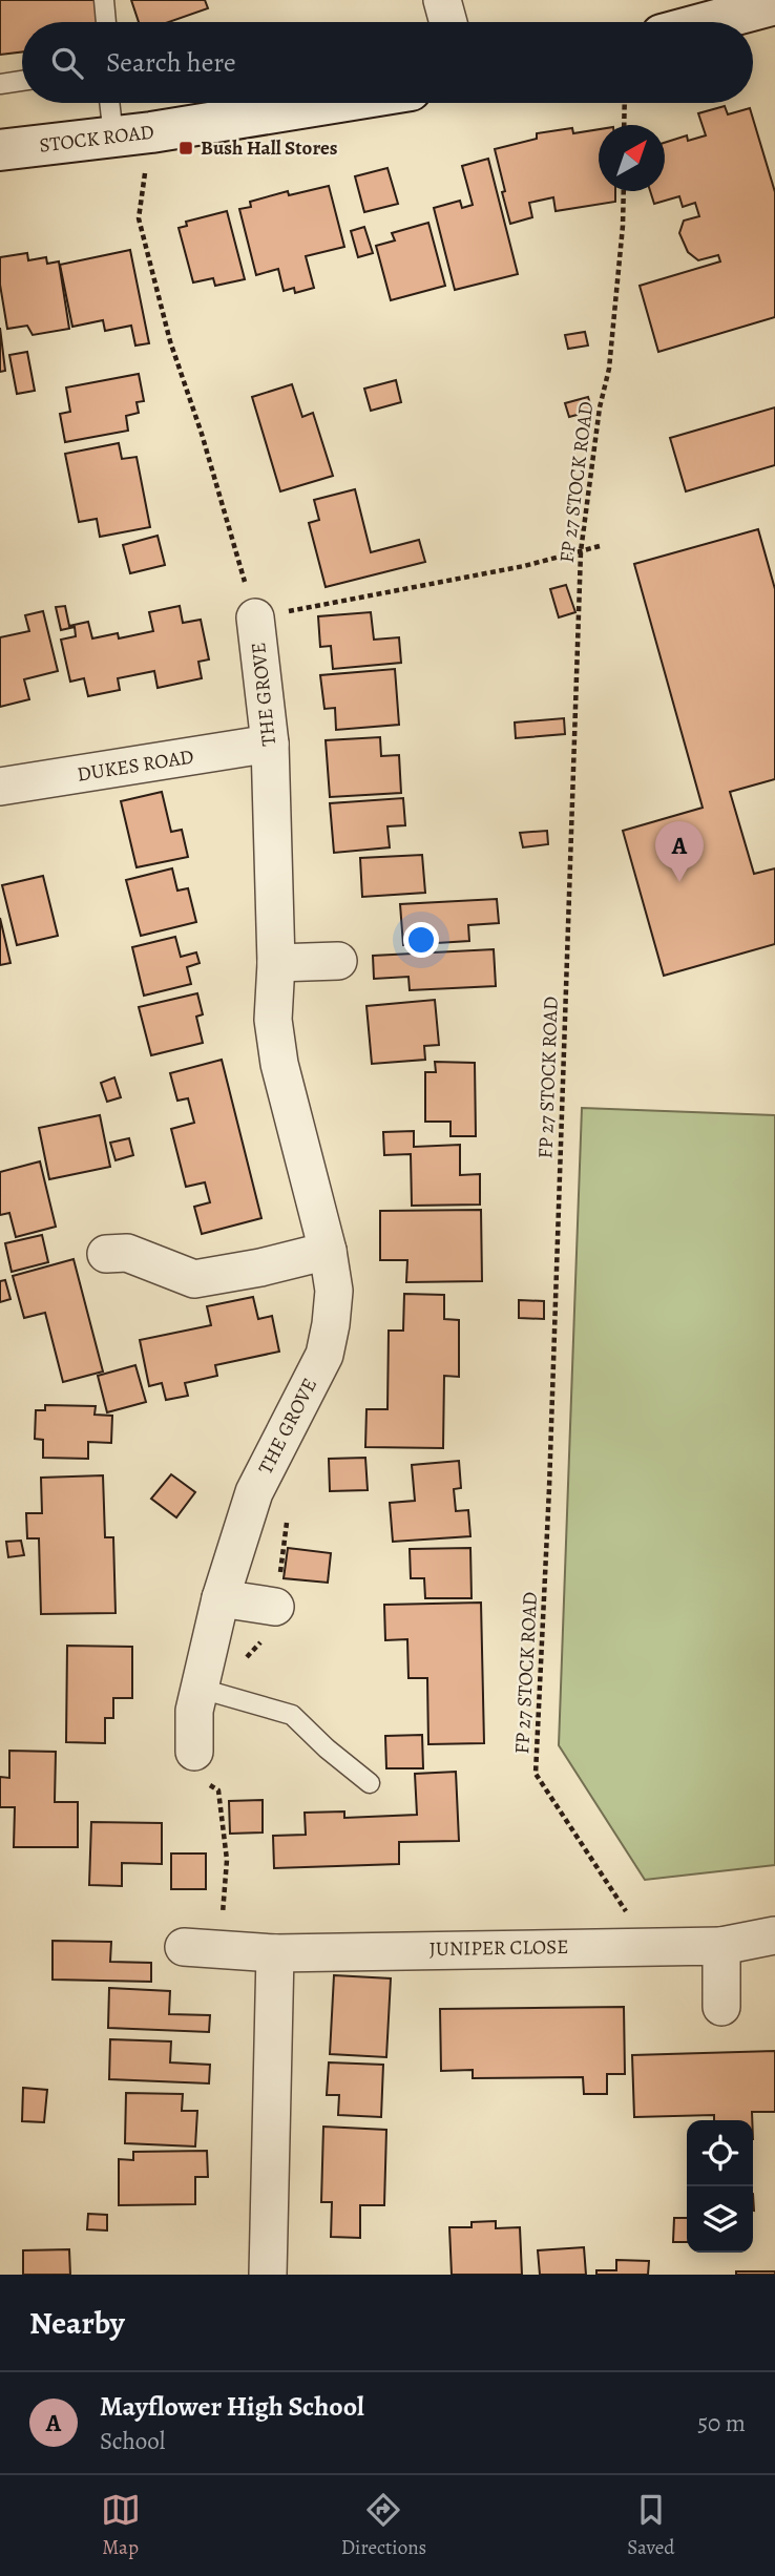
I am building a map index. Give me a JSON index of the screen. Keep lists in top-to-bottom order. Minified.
{"streets":{"main road":["STOCK ROAD"],"street":["THE GROVE","DUKES ROAD","JUNIPER CLOSE"],"path":["FP 27 STOCK ROAD"]},"crossings":[["STOCK ROAD","THE GROVE"],["FP 27 STOCK ROAD","JUNIPER CLOSE"],["THE GROVE","DUKES ROAD"]],"places":{"transit":["Bush Hall Stores"]},"north":"top right","page":{"search":"Search here","pins":"A","heading":"Nearby","list":[{"mark":"A","name":"Mayflower High School","note":"School","value":"50 m"}],"nav":["Map","Directions","Saved"]}}
